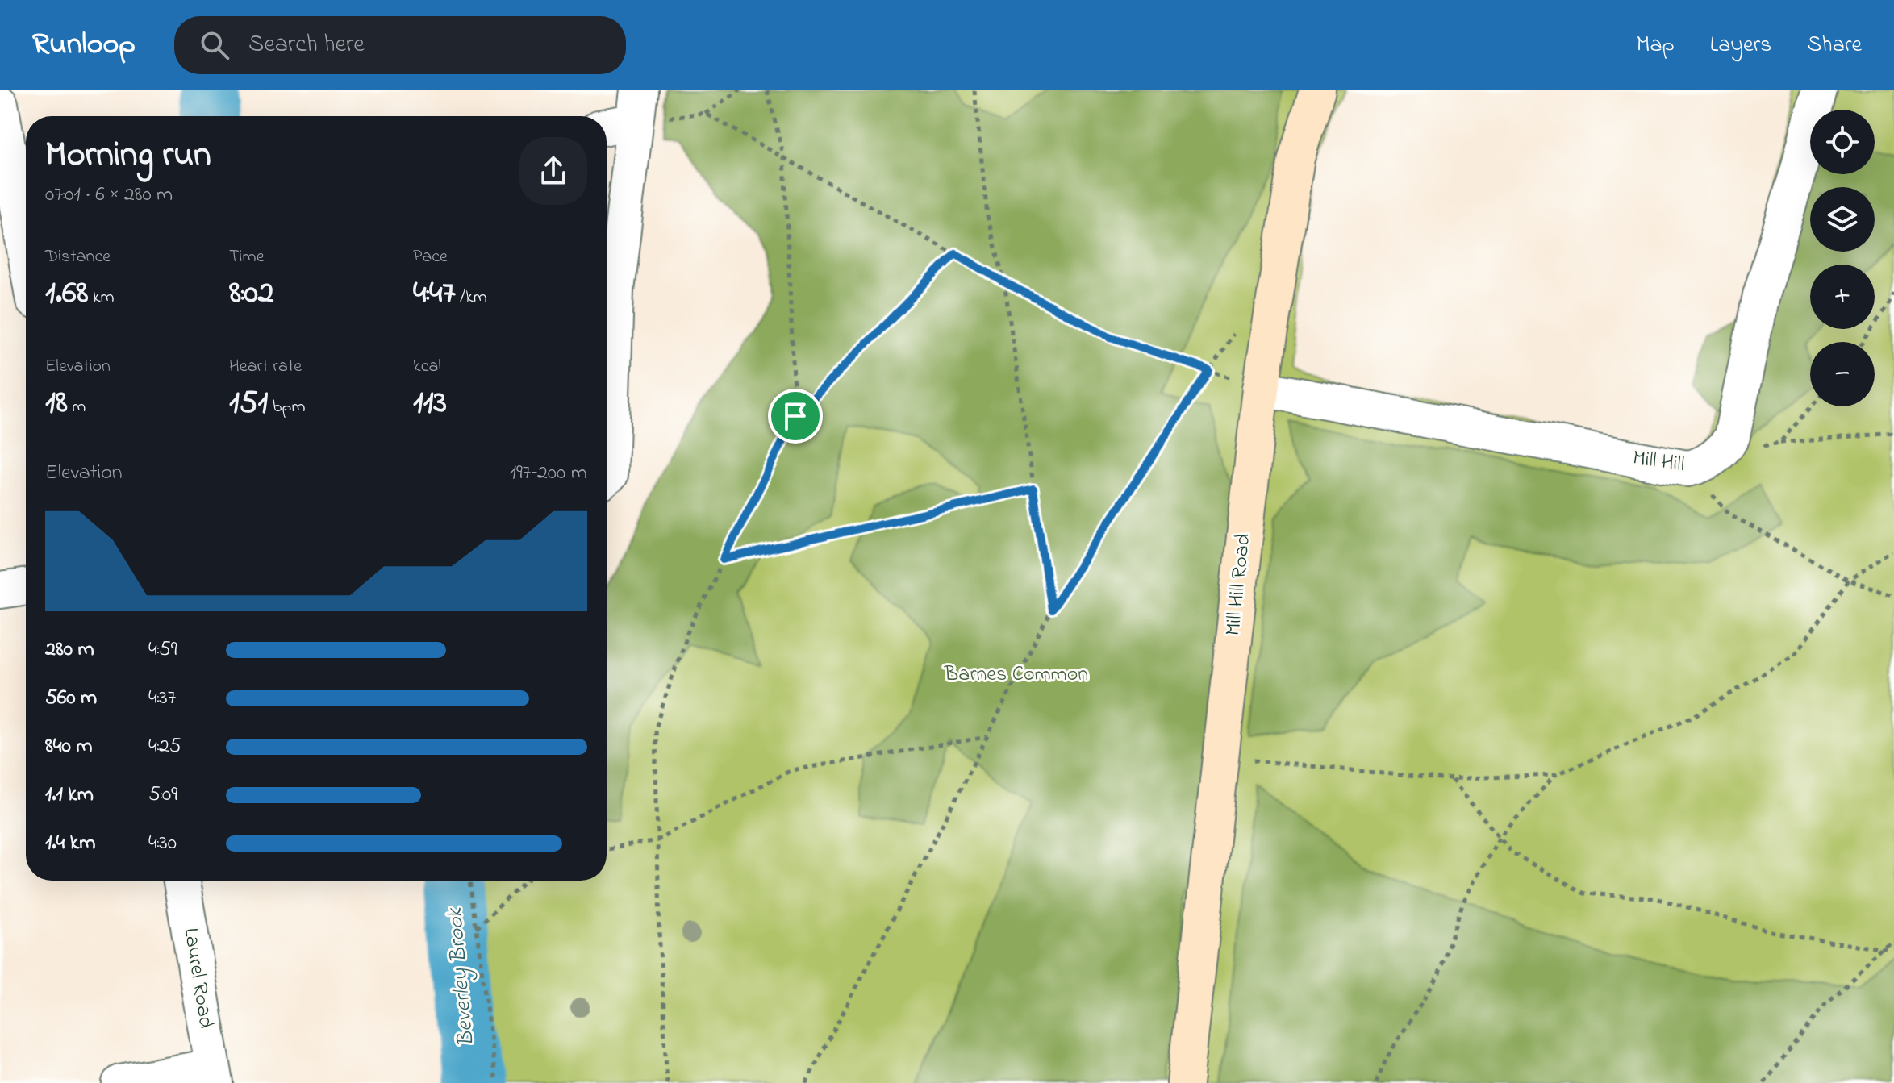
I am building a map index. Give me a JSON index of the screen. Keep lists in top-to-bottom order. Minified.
{"streets":{"main road":["Mill Hill Road"],"street":["Mill Hill","Laurel Road"]},"crossings":[["Mill Hill","Mill Hill Road"]],"water":["Beverley Brook"],"parks":["Barnes Common"],"page":{"header":"Runloop","search":"Search here","nav":["Map","Layers","Share"],"map_buttons":["+","−"],"heading":["Morning run","07:01 · 6 × 280 m"],"stats":[["Distance","1.68 km"],["Time","8:02"],["Pace","4:47 /km"],["Elevation","18 m"],["Heart rate","151 bpm"],["kcal","113"]],"chart":["Elevation","197–200 m"],"list":[{"name":"280 m","note":"4:59"},{"name":"560 m","note":"4:37"},{"name":"840 m","note":"4:25"},{"name":"1.1 km","note":"5:09"},{"name":"1.4 km","note":"4:30"}]}}
